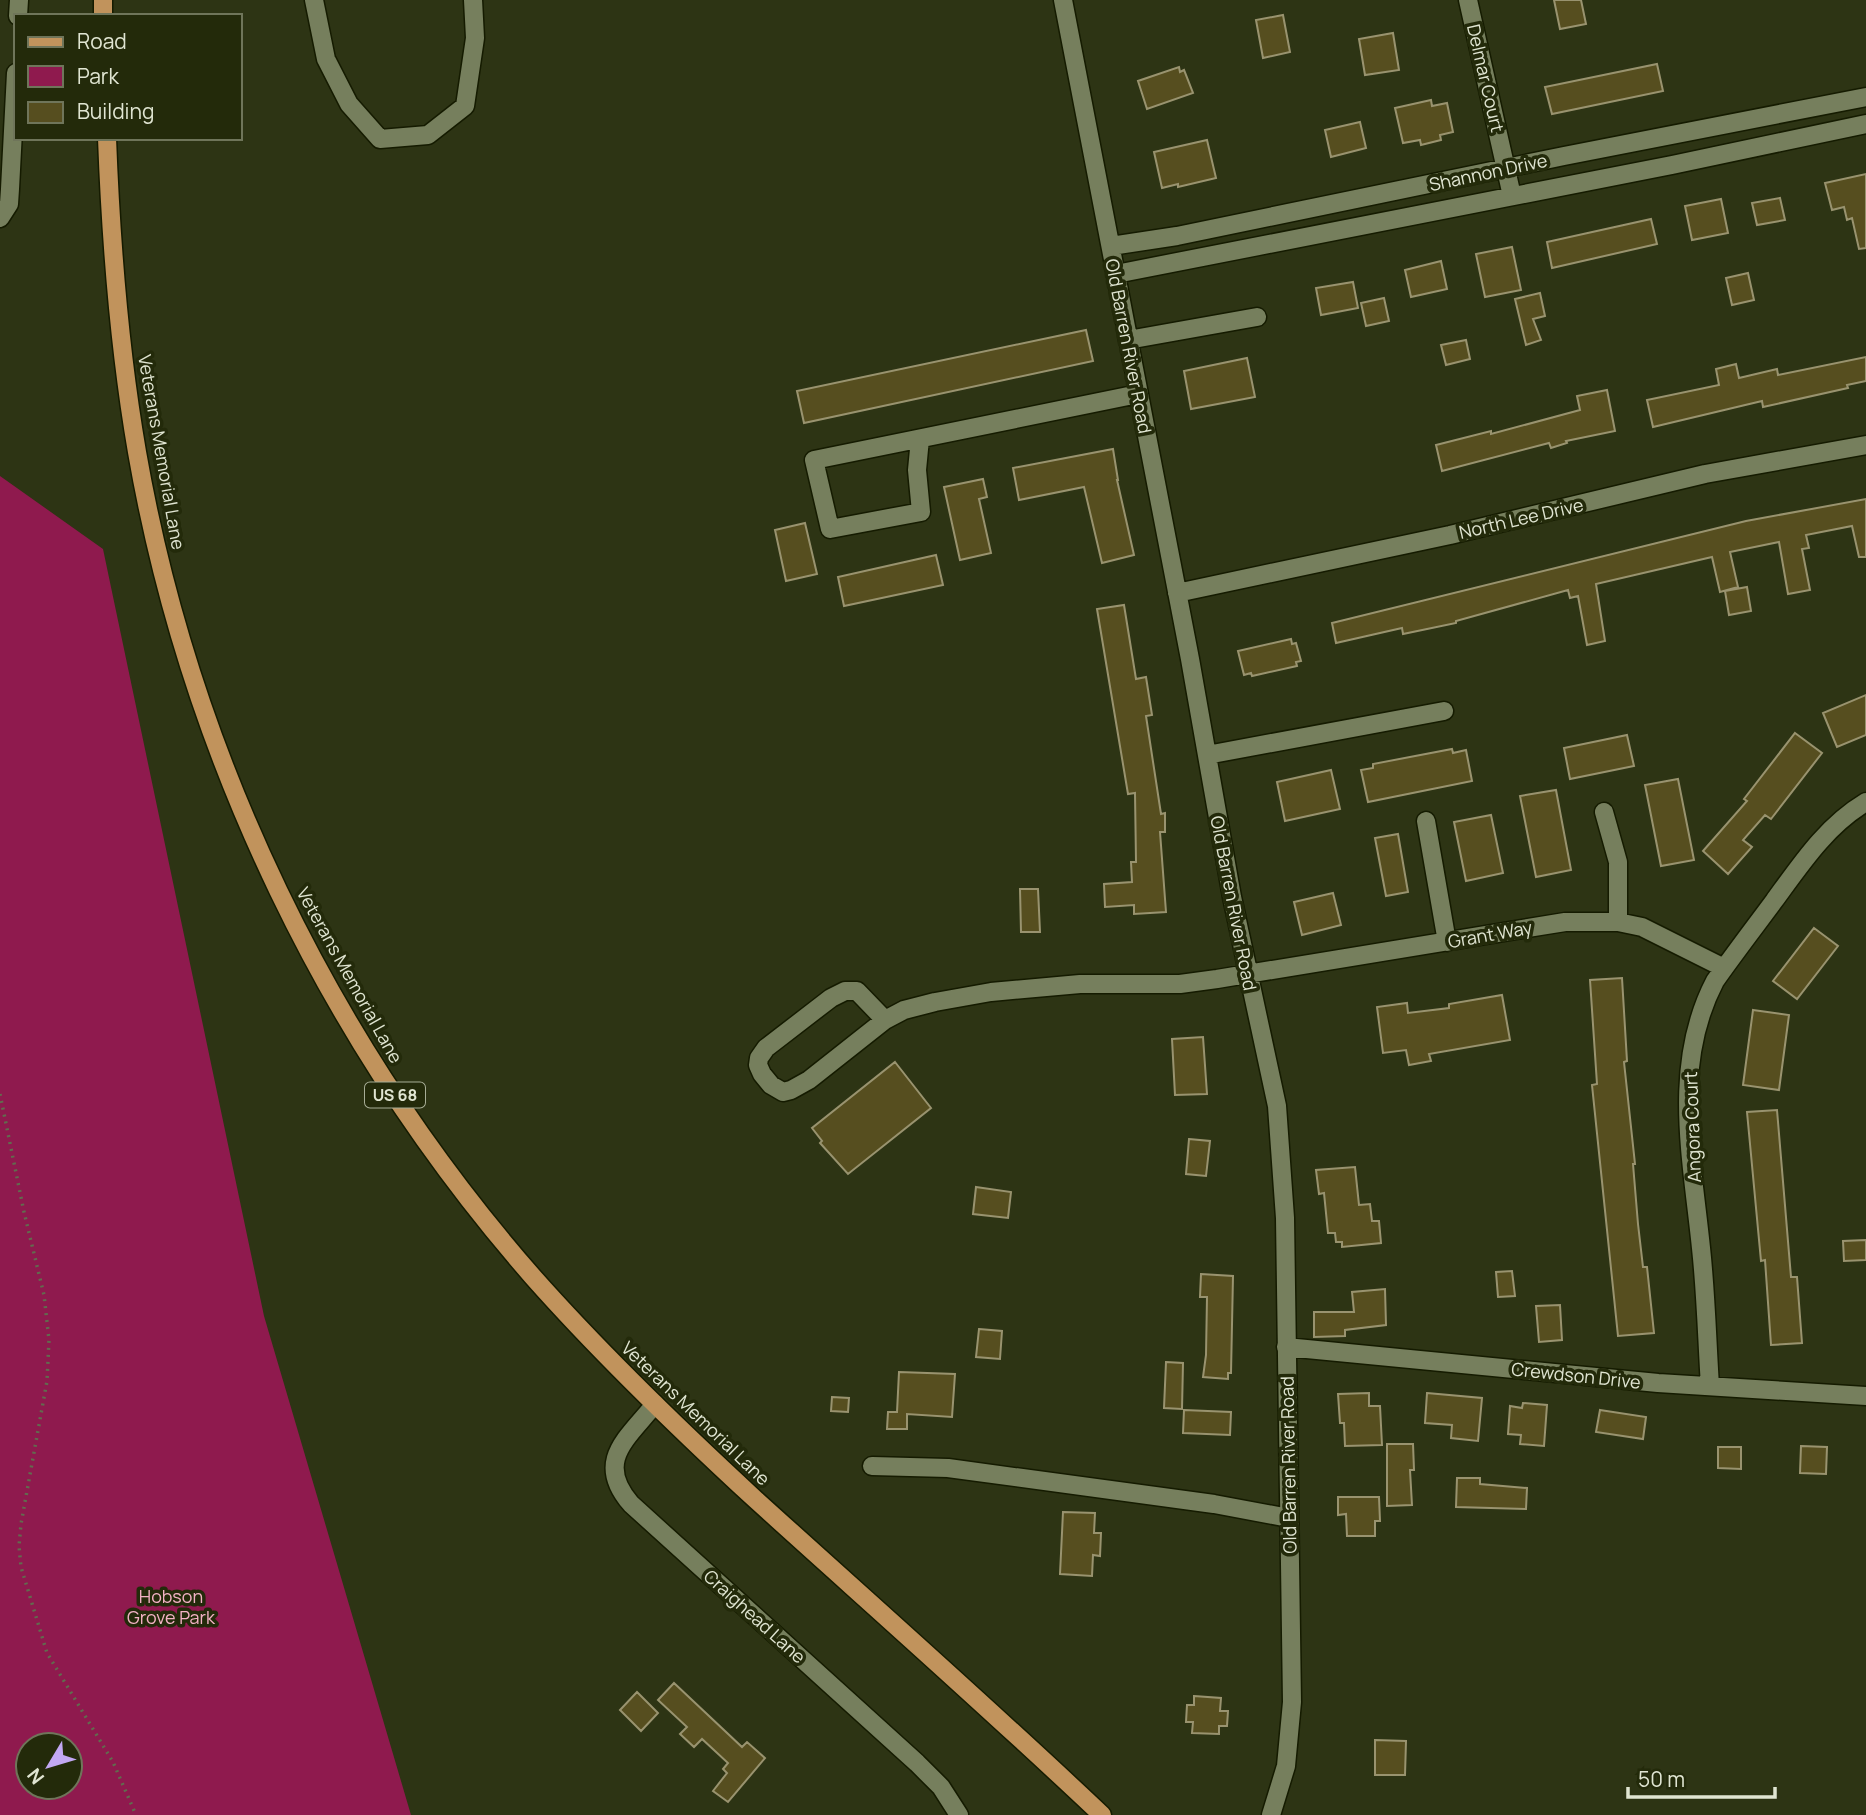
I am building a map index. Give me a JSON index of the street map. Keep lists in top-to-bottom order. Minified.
{"streets":{"main road":["Veterans Memorial Lane","US 68"],"street":["Delmar Court","Shannon Drive","Old Barren River Road","North Lee Drive","Grant Way","Angora Court","Crewdson Drive","Craighead Lane"]},"crossings":[["Delmar Court","Shannon Drive"],["Shannon Drive","Old Barren River Road"],["Old Barren River Road","North Lee Drive"],["Old Barren River Road","Grant Way"],["Old Barren River Road","Crewdson Drive"],["Veterans Memorial Lane","Craighead Lane"],["Grant Way","Angora Court"],["Angora Court","Crewdson Drive"]],"parks":["Hobson Grove Park"],"legend":["Road","Park","Building"],"scale_bar":"50 m","north":"bottom left"}
